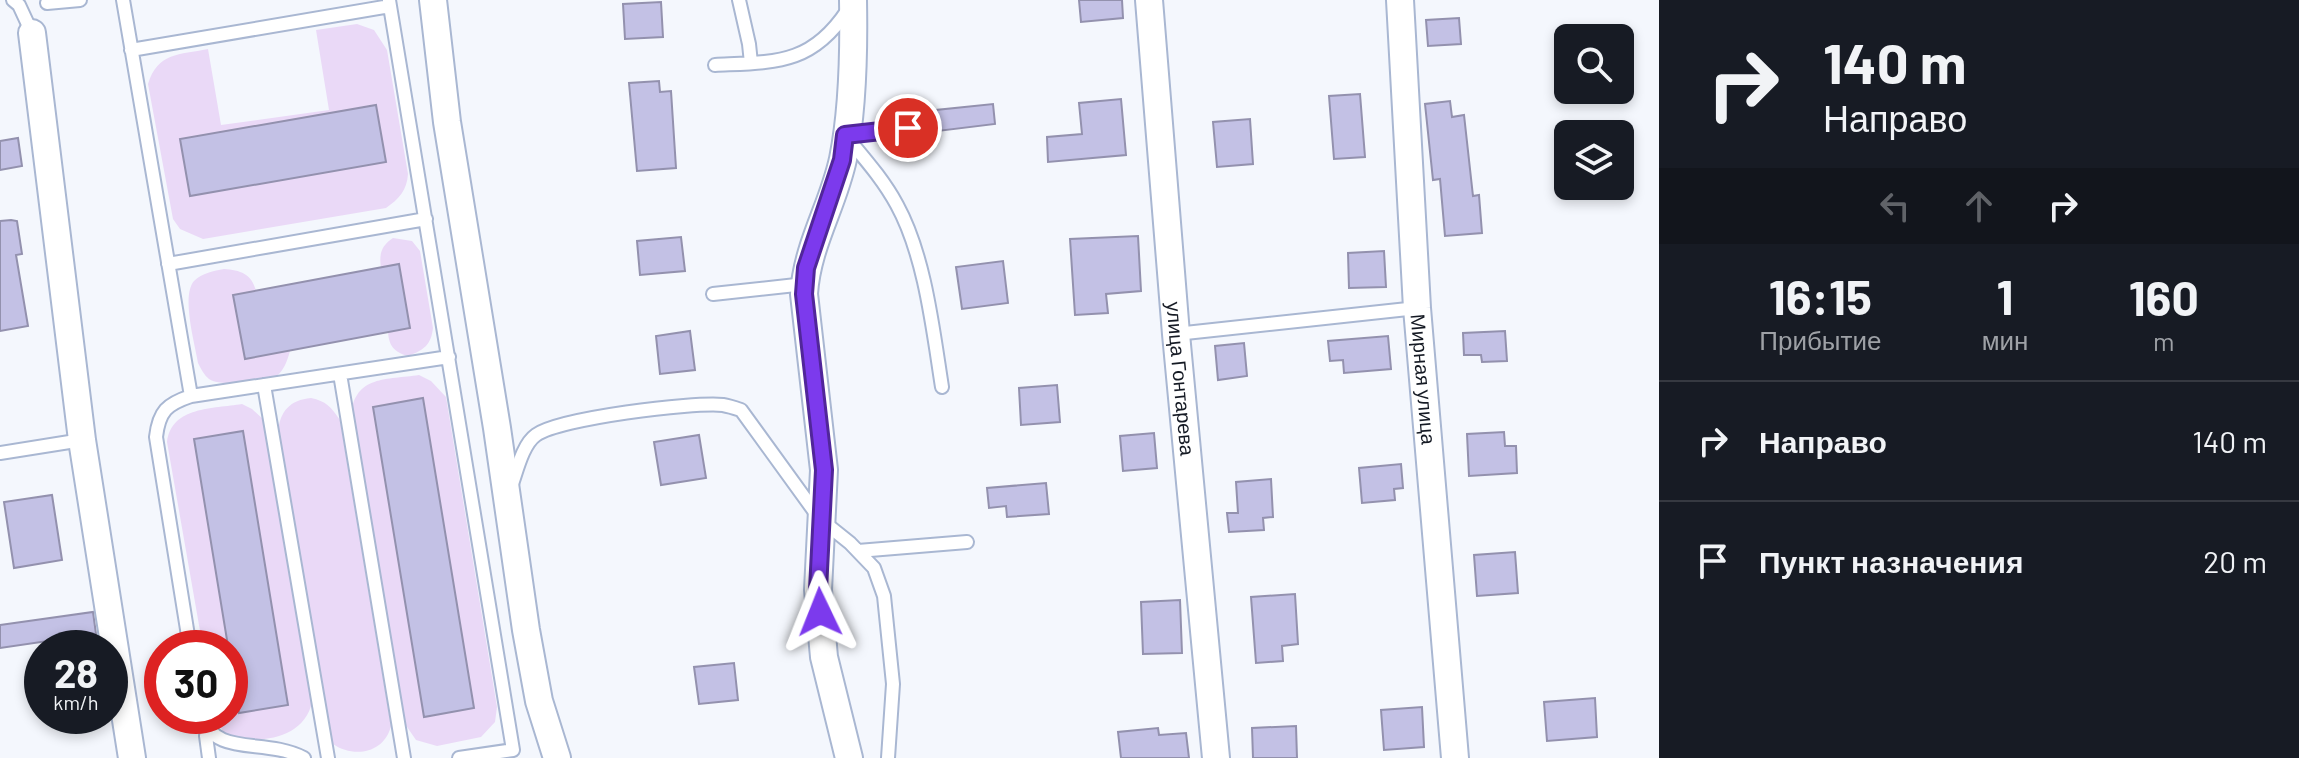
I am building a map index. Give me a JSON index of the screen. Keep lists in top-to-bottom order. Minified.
{"streets":{"street":["улица Гонтарева","Мирная улица"]},"page":{"turn":["140 m","Направо"],"eta":["16:15","Прибытие","1","мин","160","m"],"list":[{"name":"Направо","value":"140 m"},{"name":"Пункт назначения","value":"20 m"}],"speed":"28 km/h","limit":"30"}}
